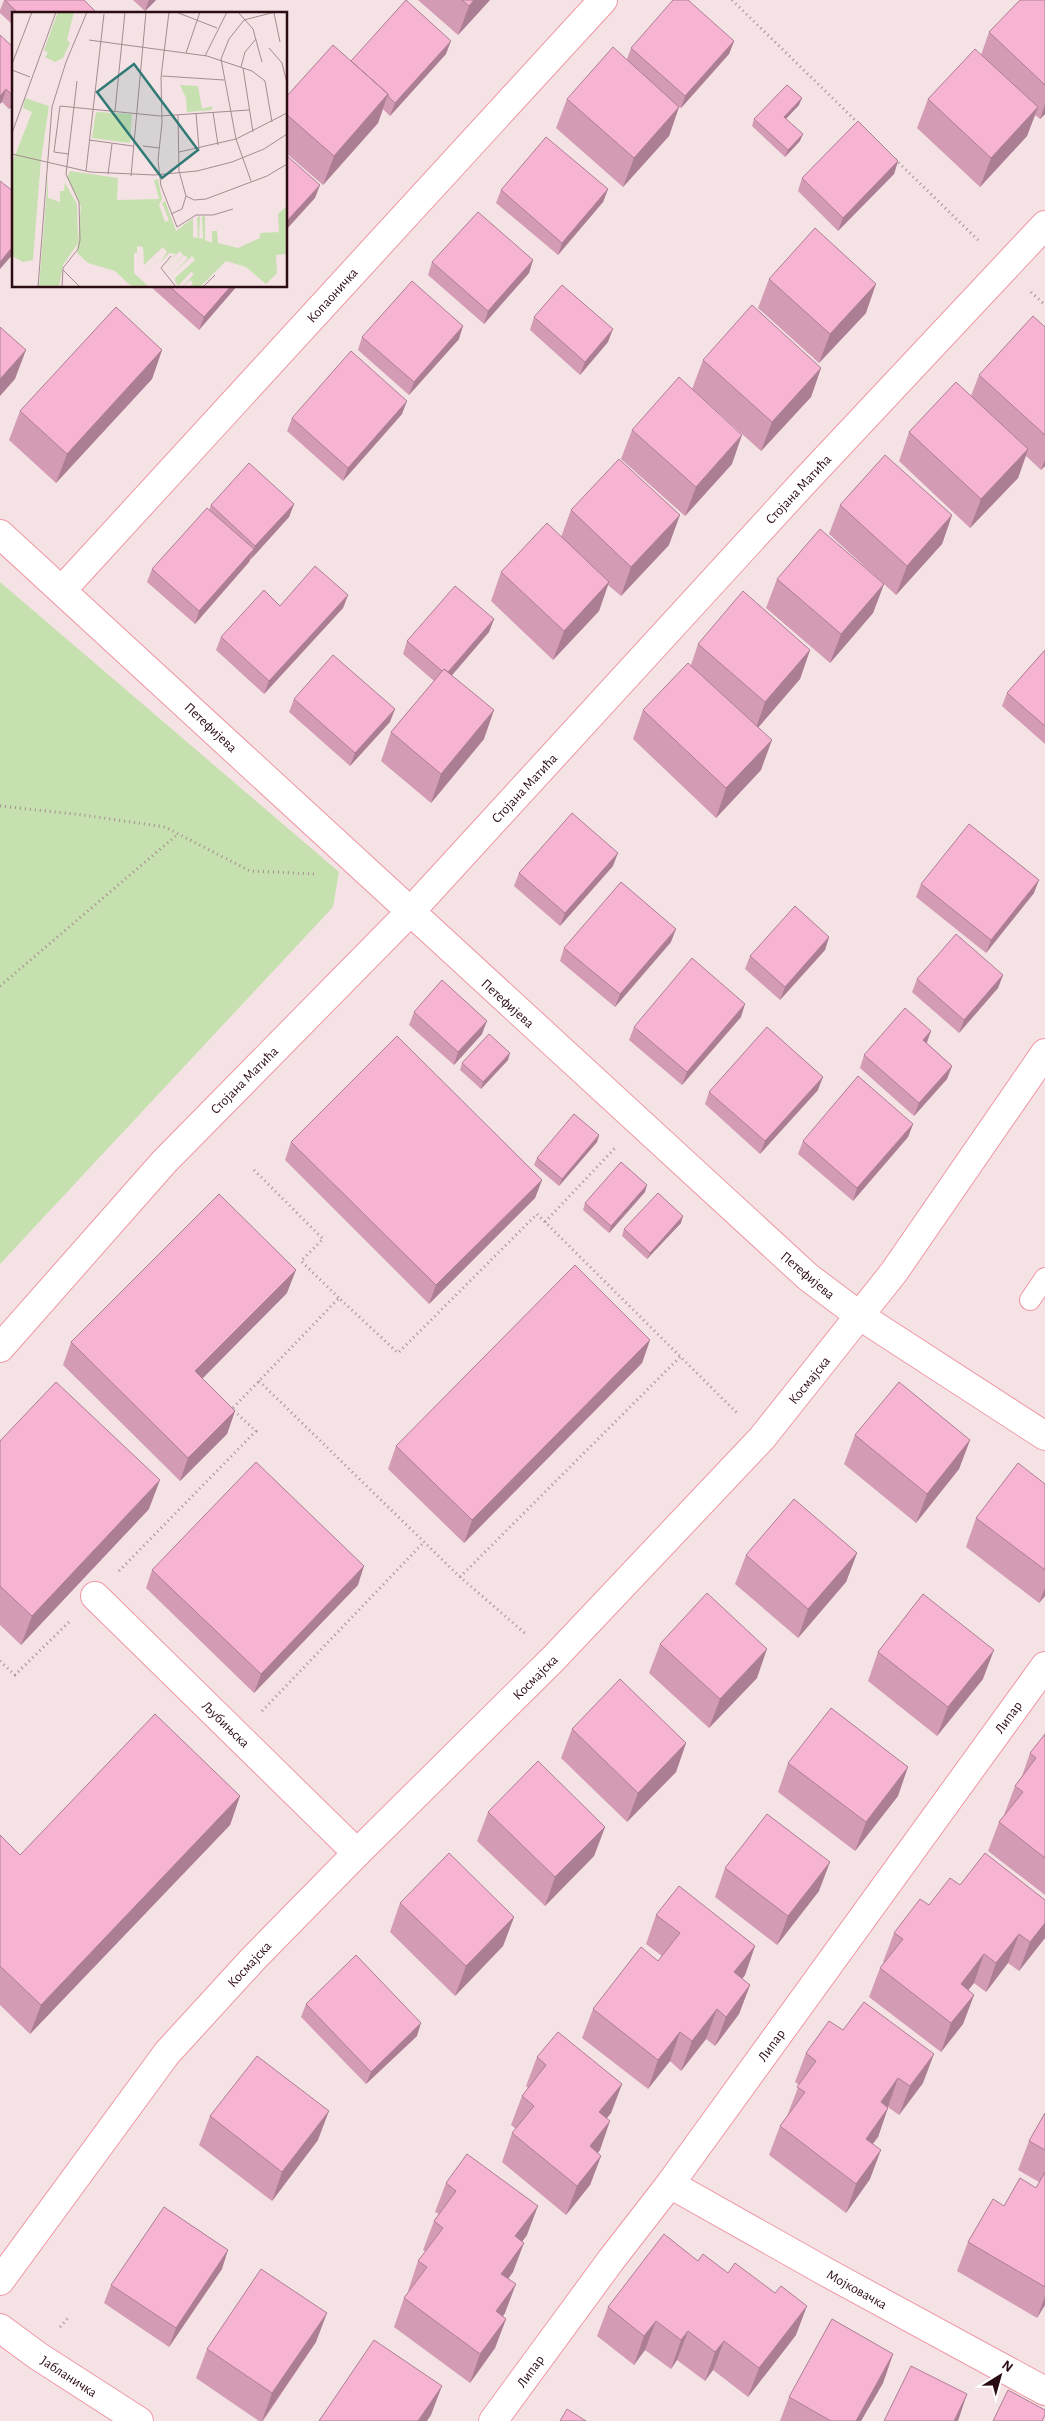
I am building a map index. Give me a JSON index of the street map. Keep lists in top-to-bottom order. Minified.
{"streets":{"street":["Копаоничка","Стојана Матића","Петефијева","Космајска","Липар","Љубињска","Мојковачка","Јабланичка"]},"crossings":[["Копаоничка","Петефијева"],["Стојана Матића","Петефијева"],["Петефијева","Космајска"],["Космајска","Љубињска"],["Липар","Мојковачка"]],"north":"top right"}
